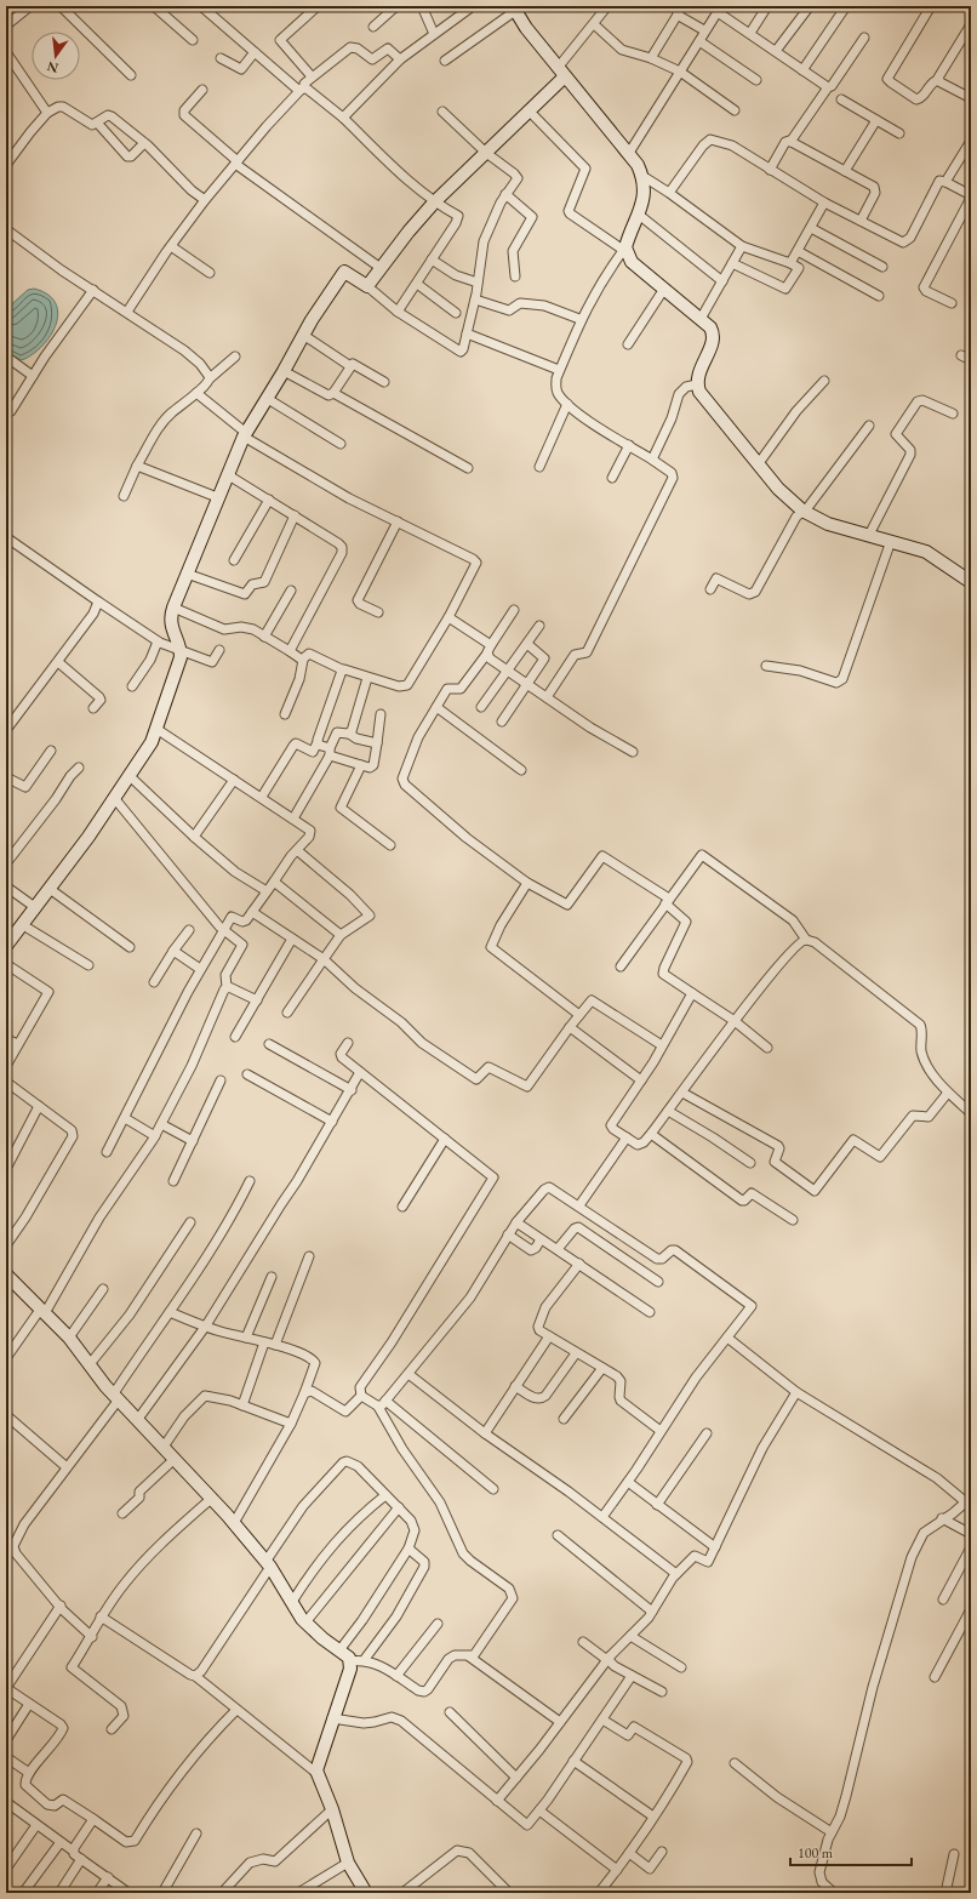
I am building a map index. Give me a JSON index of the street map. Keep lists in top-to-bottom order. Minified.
{"scale_bar":"100 m","north":"bottom"}
